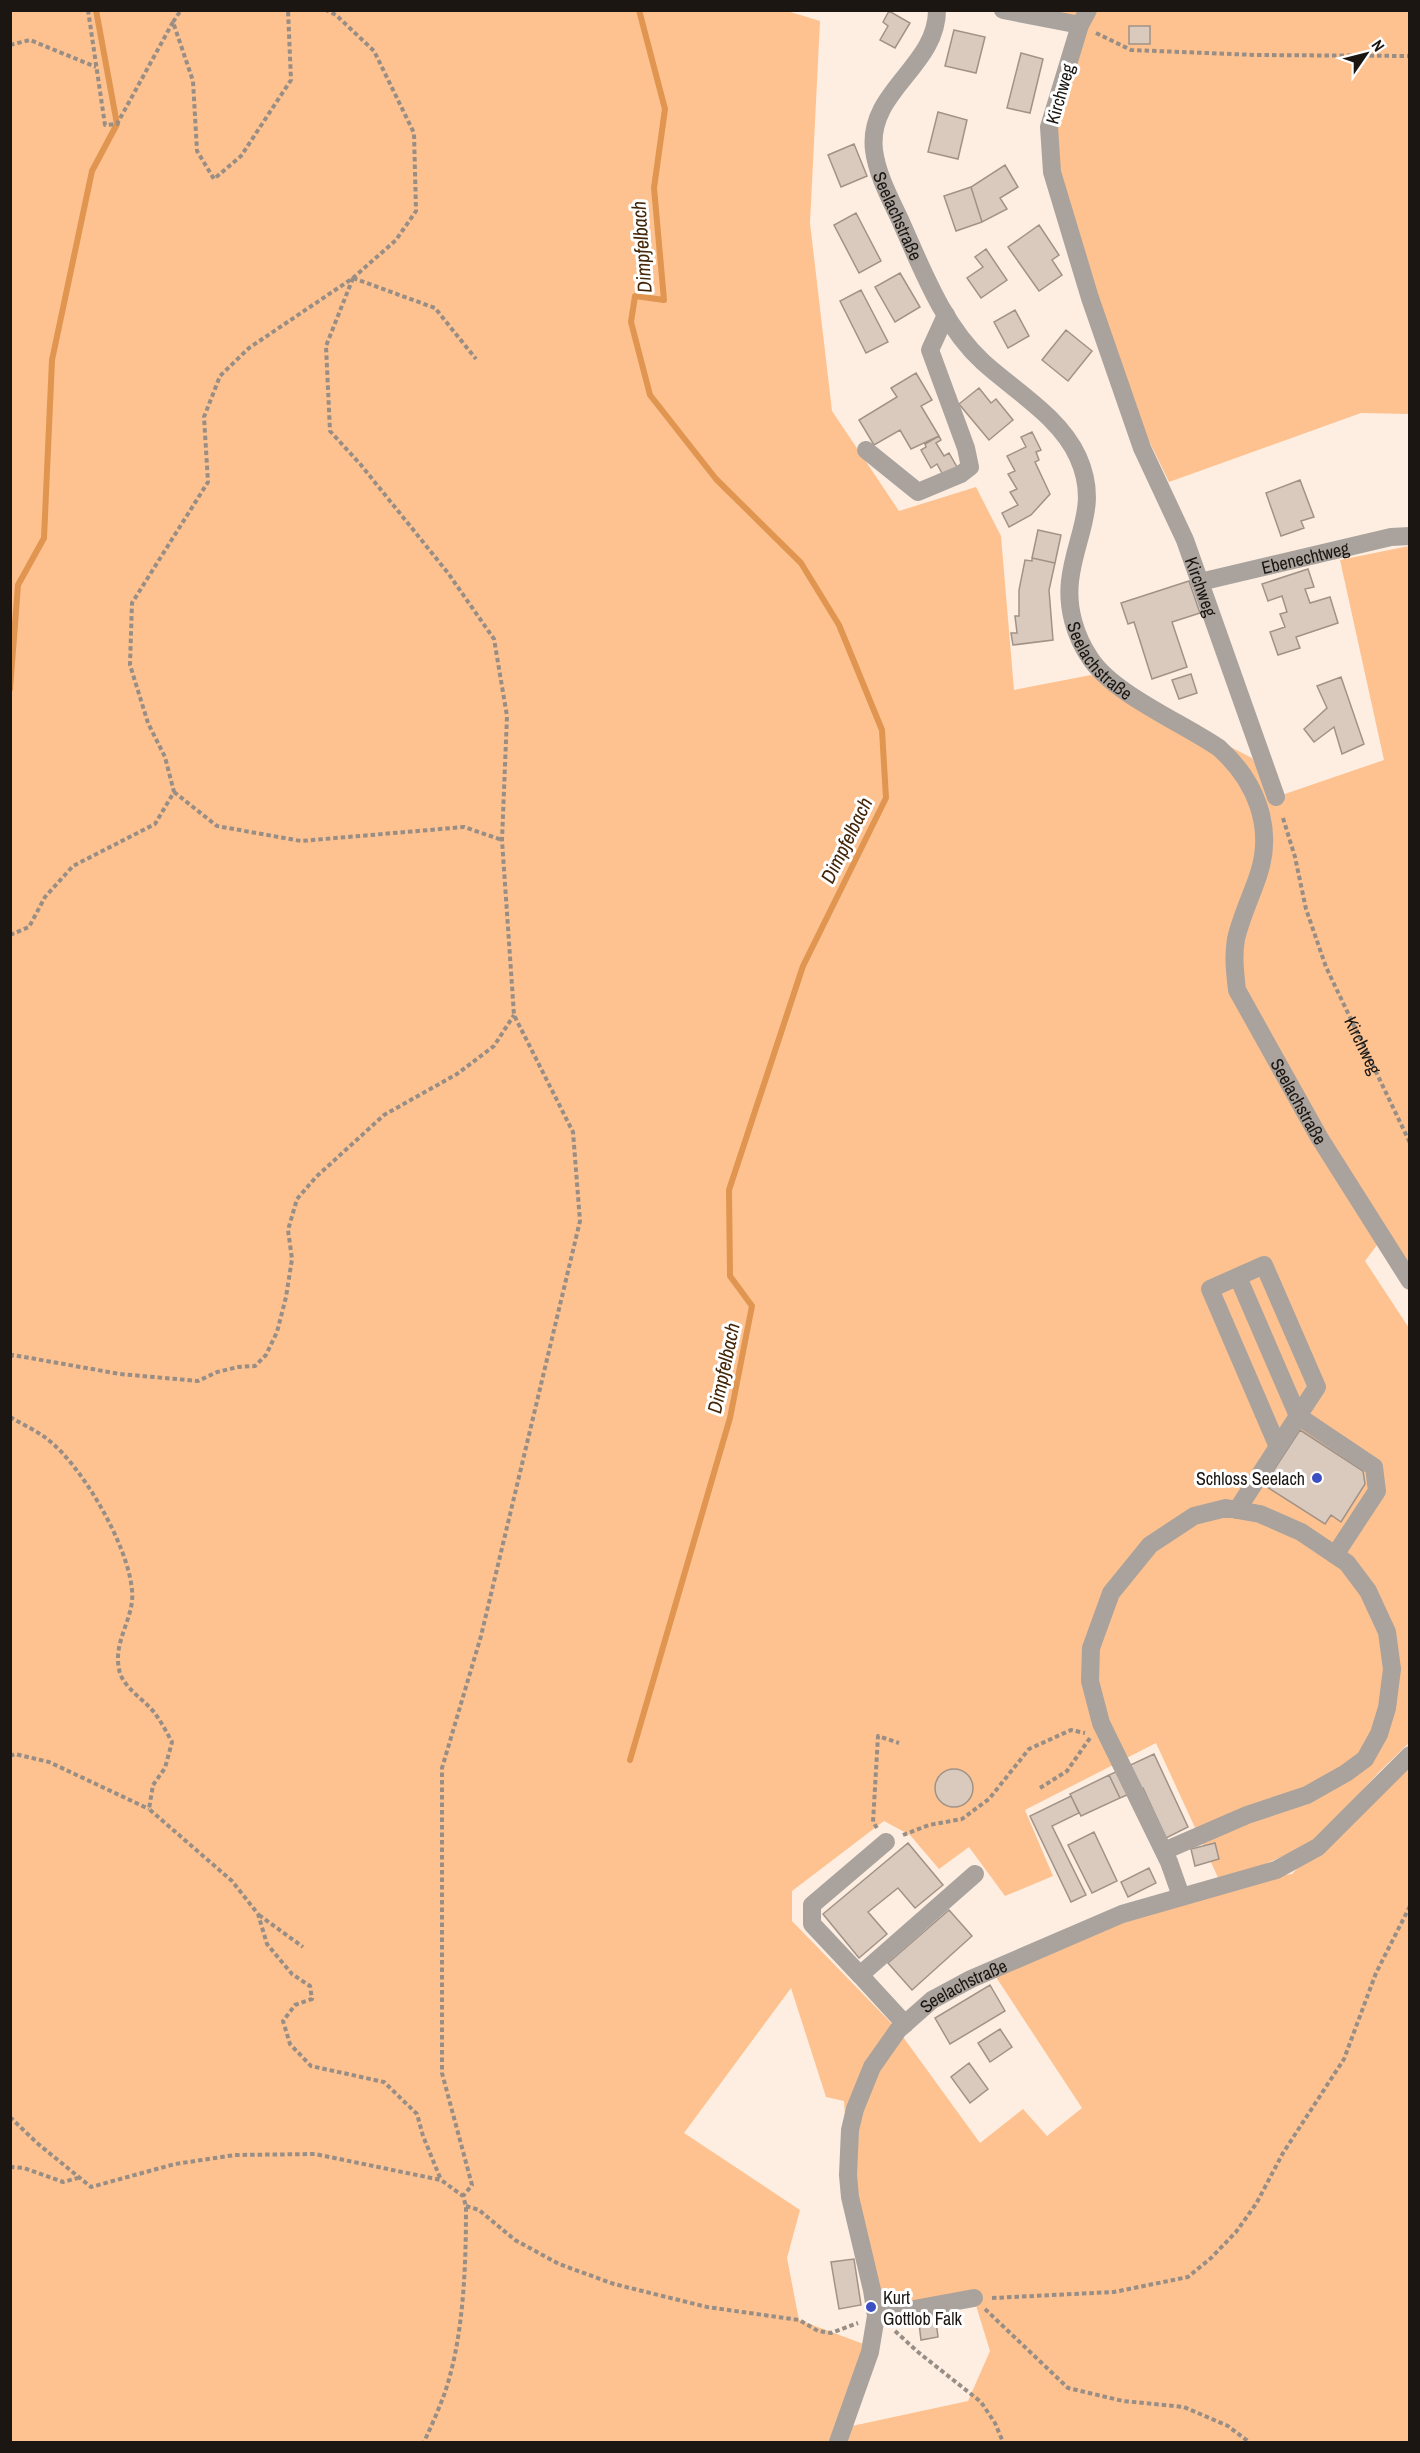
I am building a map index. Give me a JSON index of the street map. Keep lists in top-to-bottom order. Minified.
{"streets":{"street":["Kirchweg","Seelachstraße","Ebenechtweg"]},"crossings":[["Kirchweg","Ebenechtweg"]],"water":["Dimpfelbach"],"places":["Schloss Seelach","Kurt Gottlob Falk"],"north":"top right"}
